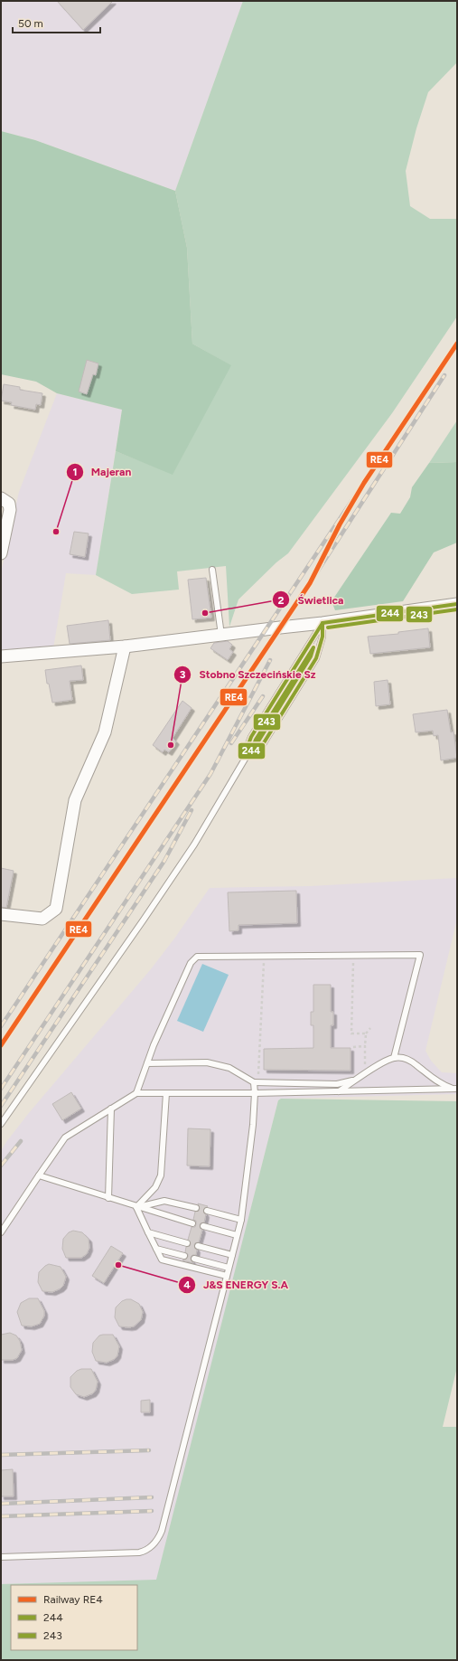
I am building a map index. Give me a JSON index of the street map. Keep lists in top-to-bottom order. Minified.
{"places":["Majeran","Świetlica","Stobno Szczecińskie Sz","J&S ENERGY S.A"],"lines":["rail line RE4","transit line 244","transit line 243"],"legend":["Railway RE4","244","243"],"scale_bar":"50 m"}
